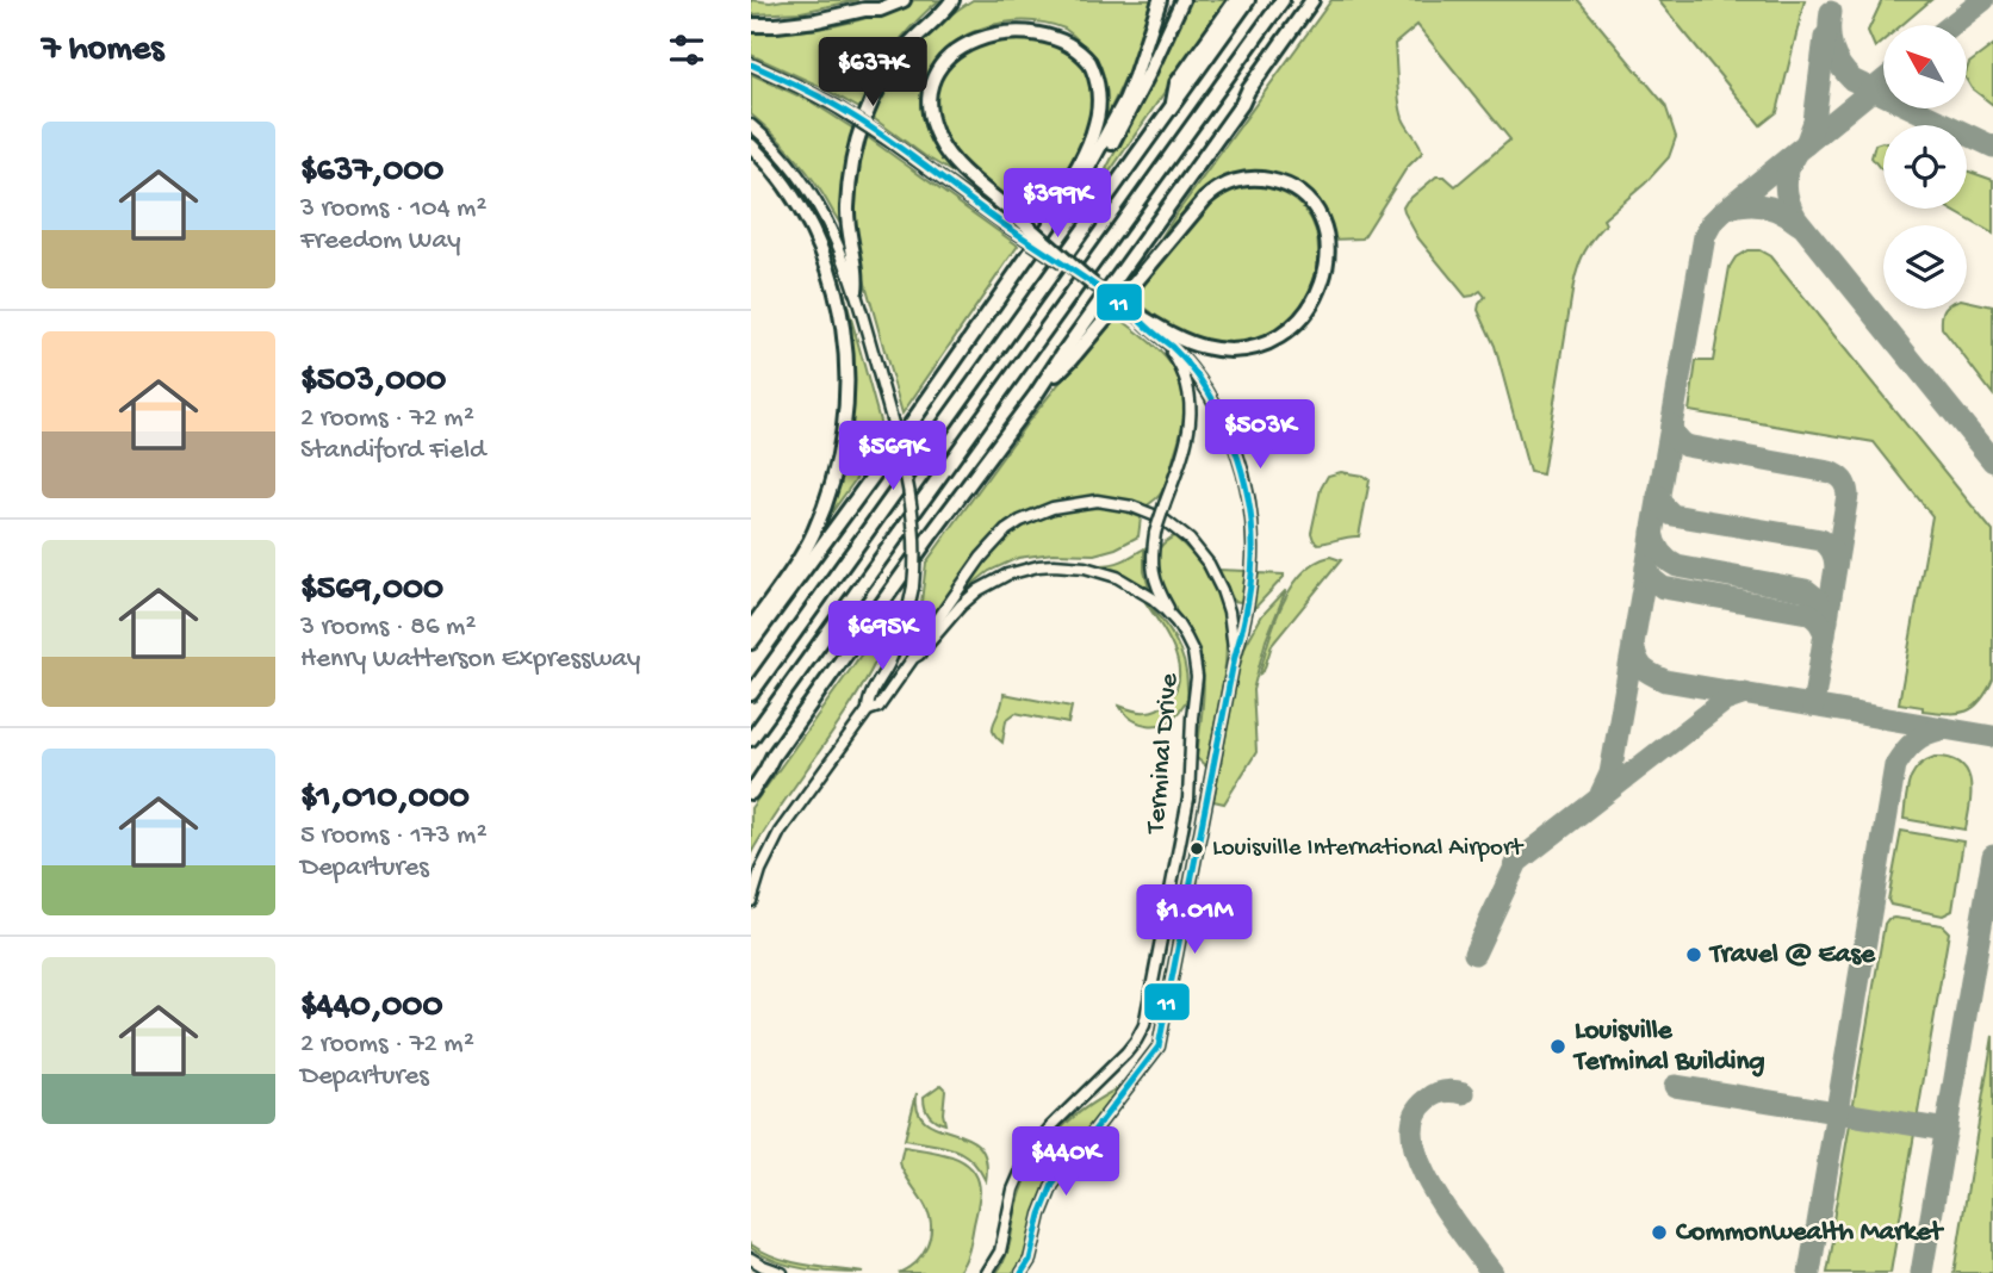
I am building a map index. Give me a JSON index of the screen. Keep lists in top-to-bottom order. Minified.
{"streets":{"main road":["Terminal Drive"]},"places":["Louisville International Airport","Travel @ Ease","Louisville Terminal Building","Commonwealth Market"],"lines":["transit line 11"],"north":"top left","page":{"heading":"7 homes","price":["$637K","$399K","$503K","$569K","$695K","$1.01M","$440K"],"list":[{"name":"$637,000","note":"3 rooms · 104 m² · Freedom Way"},{"name":"$503,000","note":"2 rooms · 72 m² · Standiford Field"},{"name":"$569,000","note":"3 rooms · 86 m² · Henry Watterson Expressway"},{"name":"$1,010,000","note":"5 rooms · 173 m² · Departures"},{"name":"$440,000","note":"2 rooms · 72 m² · Departures"}]}}
